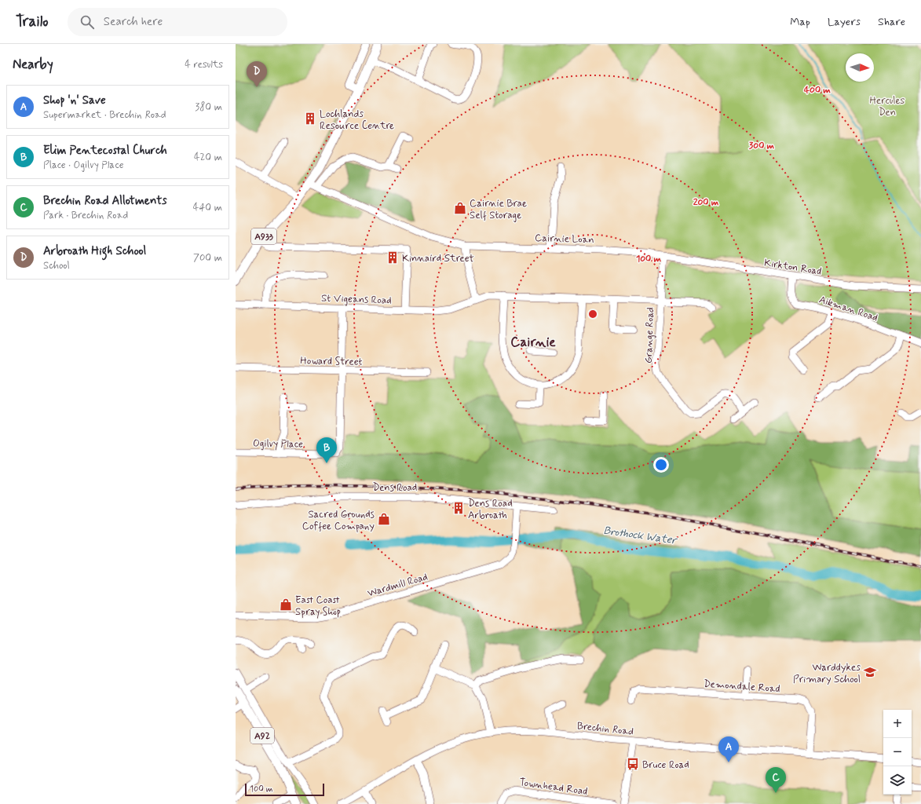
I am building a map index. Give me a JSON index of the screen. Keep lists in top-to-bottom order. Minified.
{"streets":{"main road":["A933","A92"],"street":["Cairnie Loan","Kirkton Road","St Vigeans Road","Aikman Road","Grange Road","Howard Street","Ogilvy Place","Dens Road","Wardmill Road","Demondale Road","Brechin Road","Townhead Road"]},"crossings":[["A933","Cairnie Loan"],["Cairnie Loan","Kirkton Road"],["Cairnie Loan","Grange Road"],["Kirkton Road","Aikman Road"],["Kirkton Road","Grange Road"],["Howard Street","Ogilvy Place"],["Dens Road","Wardmill Road"],["Demondale Road","Brechin Road"]],"districts":["Cairnie"],"water":["Brothock Water"],"parks":["Hercules Den"],"places":{"building":["Lochlands Resource Centre","Kinnaird Street","Dens Road Arbroath"],"shop":["Cairnie Brae Self Storage","Sacred Grounds Coffee Company","East Coast Spray Shop"],"school or university":["Warddykes Primary School"],"bus stop":["Bruce Road"]},"scale_bar":"100 m","north":"right","page":{"header":"Trailo","search":"Search here","nav":["Map","Layers","Share"],"heading":["Nearby","4 results"],"pins":["D","B","A","C"],"list":[{"mark":"A","name":"Shop 'n' Save","note":"Supermarket · Brechin Road","value":"380 m"},{"mark":"B","name":"Elim Pentecostal Church","note":"Place · Ogilvy Place","value":"420 m"},{"mark":"C","name":"Brechin Road Allotments","note":"Park · Brechin Road","value":"440 m"},{"mark":"D","name":"Arbroath High School","note":"School","value":"700 m"}],"map_buttons":["+","−"],"scale":"100 m"},"rings":["400 m","300 m","200 m","100 m"]}
